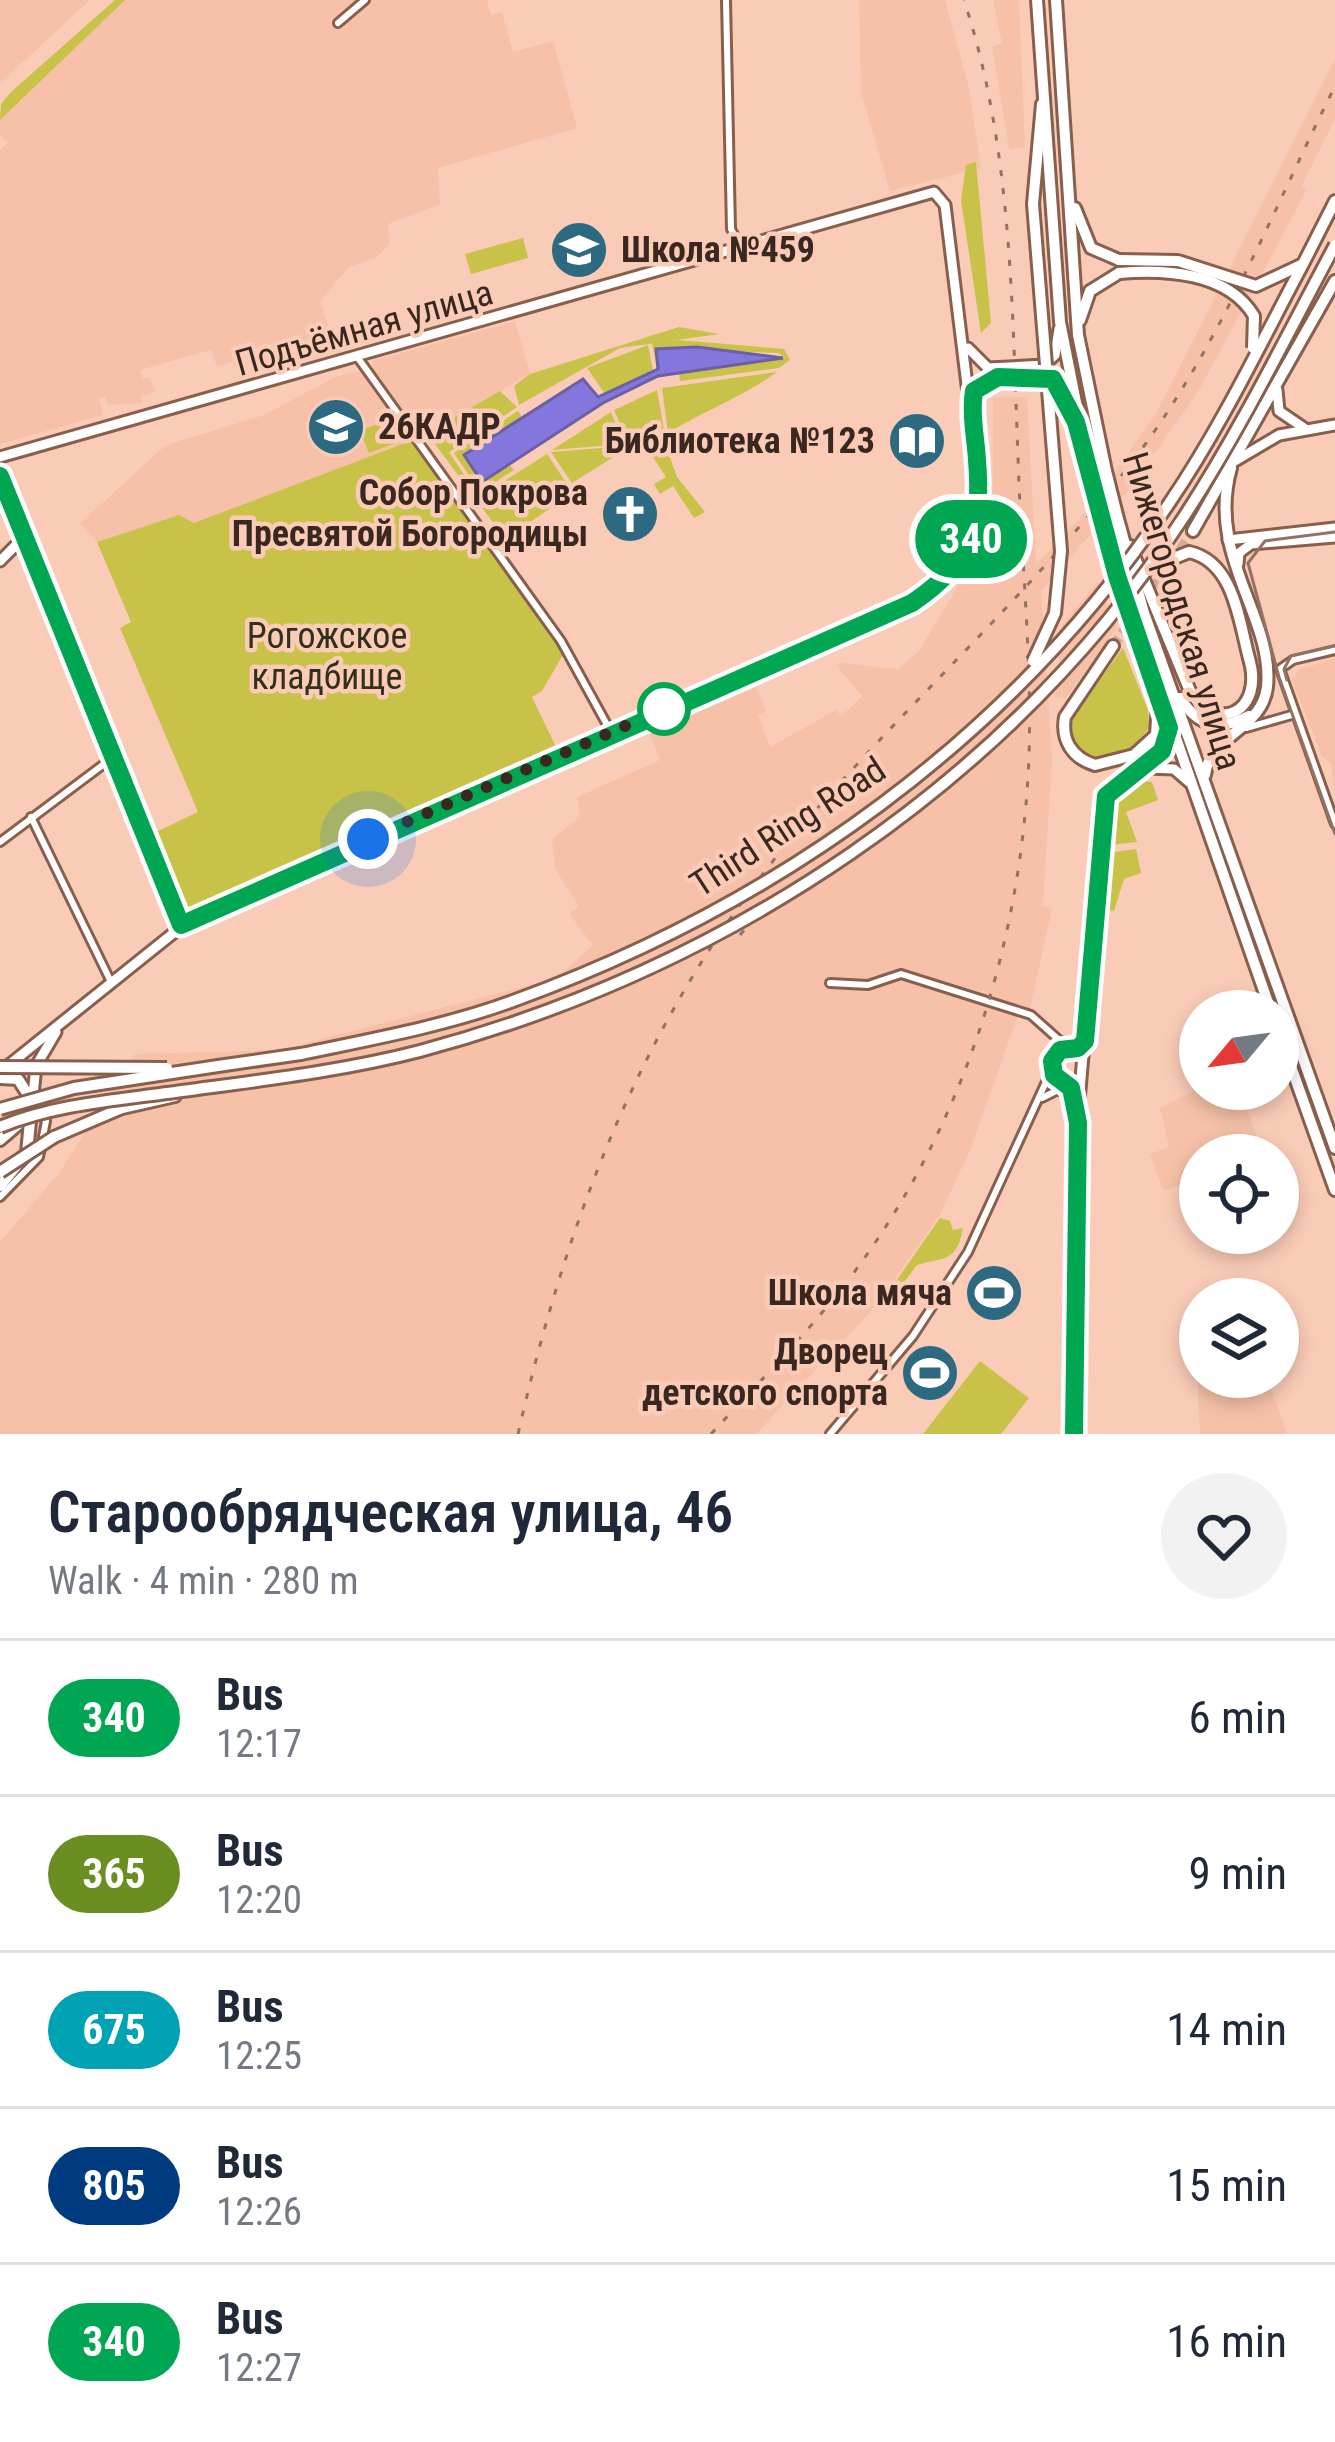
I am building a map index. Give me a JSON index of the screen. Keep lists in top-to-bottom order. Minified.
{"streets":{"main road":["Нижегородская улица","Third Ring Road"],"street":["Подъёмная улица"]},"parks":["Рогожское кладбище"],"places":{"school or university":["Школа №459","26КАДР"],"library":["Библиотека №123"],"church":["Собор Покрова Пресвятой Богородицы"],"sports":["Школа мяча","Дворец детского спорта"]},"lines":["bus line 340"],"north":"bottom left","page":{"on_map":"340","heading":["Старообрядческая улица, 46","Walk · 4 min · 280 m"],"list":[{"mark":"340","name":"Bus","note":"12:17","value":"6 min"},{"mark":"365","name":"Bus","note":"12:20","value":"9 min"},{"mark":"675","name":"Bus","note":"12:25","value":"14 min"},{"mark":"805","name":"Bus","note":"12:26","value":"15 min"},{"mark":"340","name":"Bus","note":"12:27","value":"16 min"}]}}
